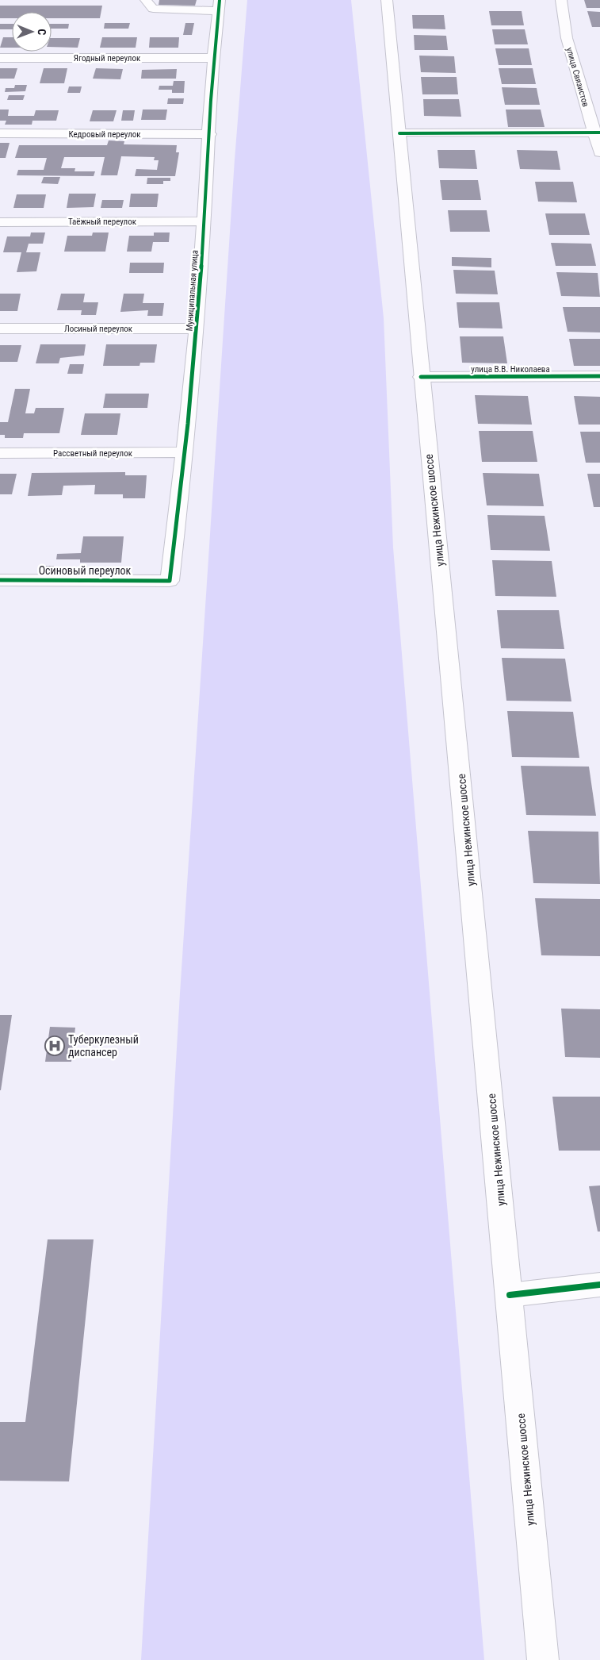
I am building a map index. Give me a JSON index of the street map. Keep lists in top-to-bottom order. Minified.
{"streets":{"street":["Ягодный переулок","улица Связистов","Кедровый переулок","Таёжный переулок","Муниципальная улица","Лосиный переулок","улица В.В. Николаева","Рассветный переулок","улица Нежинское шоссе","Осиновый переулок"]},"crossings":[["Ягодный переулок","Муниципальная улица"],["Кедровый переулок","Муниципальная улица"],["Таёжный переулок","Муниципальная улица"],["Муниципальная улица","Лосиный переулок"],["Муниципальная улица","Рассветный переулок"],["Муниципальная улица","Осиновый переулок"],["улица В.В. Николаева","улица Нежинское шоссе"]],"places":{"hospital":["Туберкулезный диспансер"]},"north":"right"}
